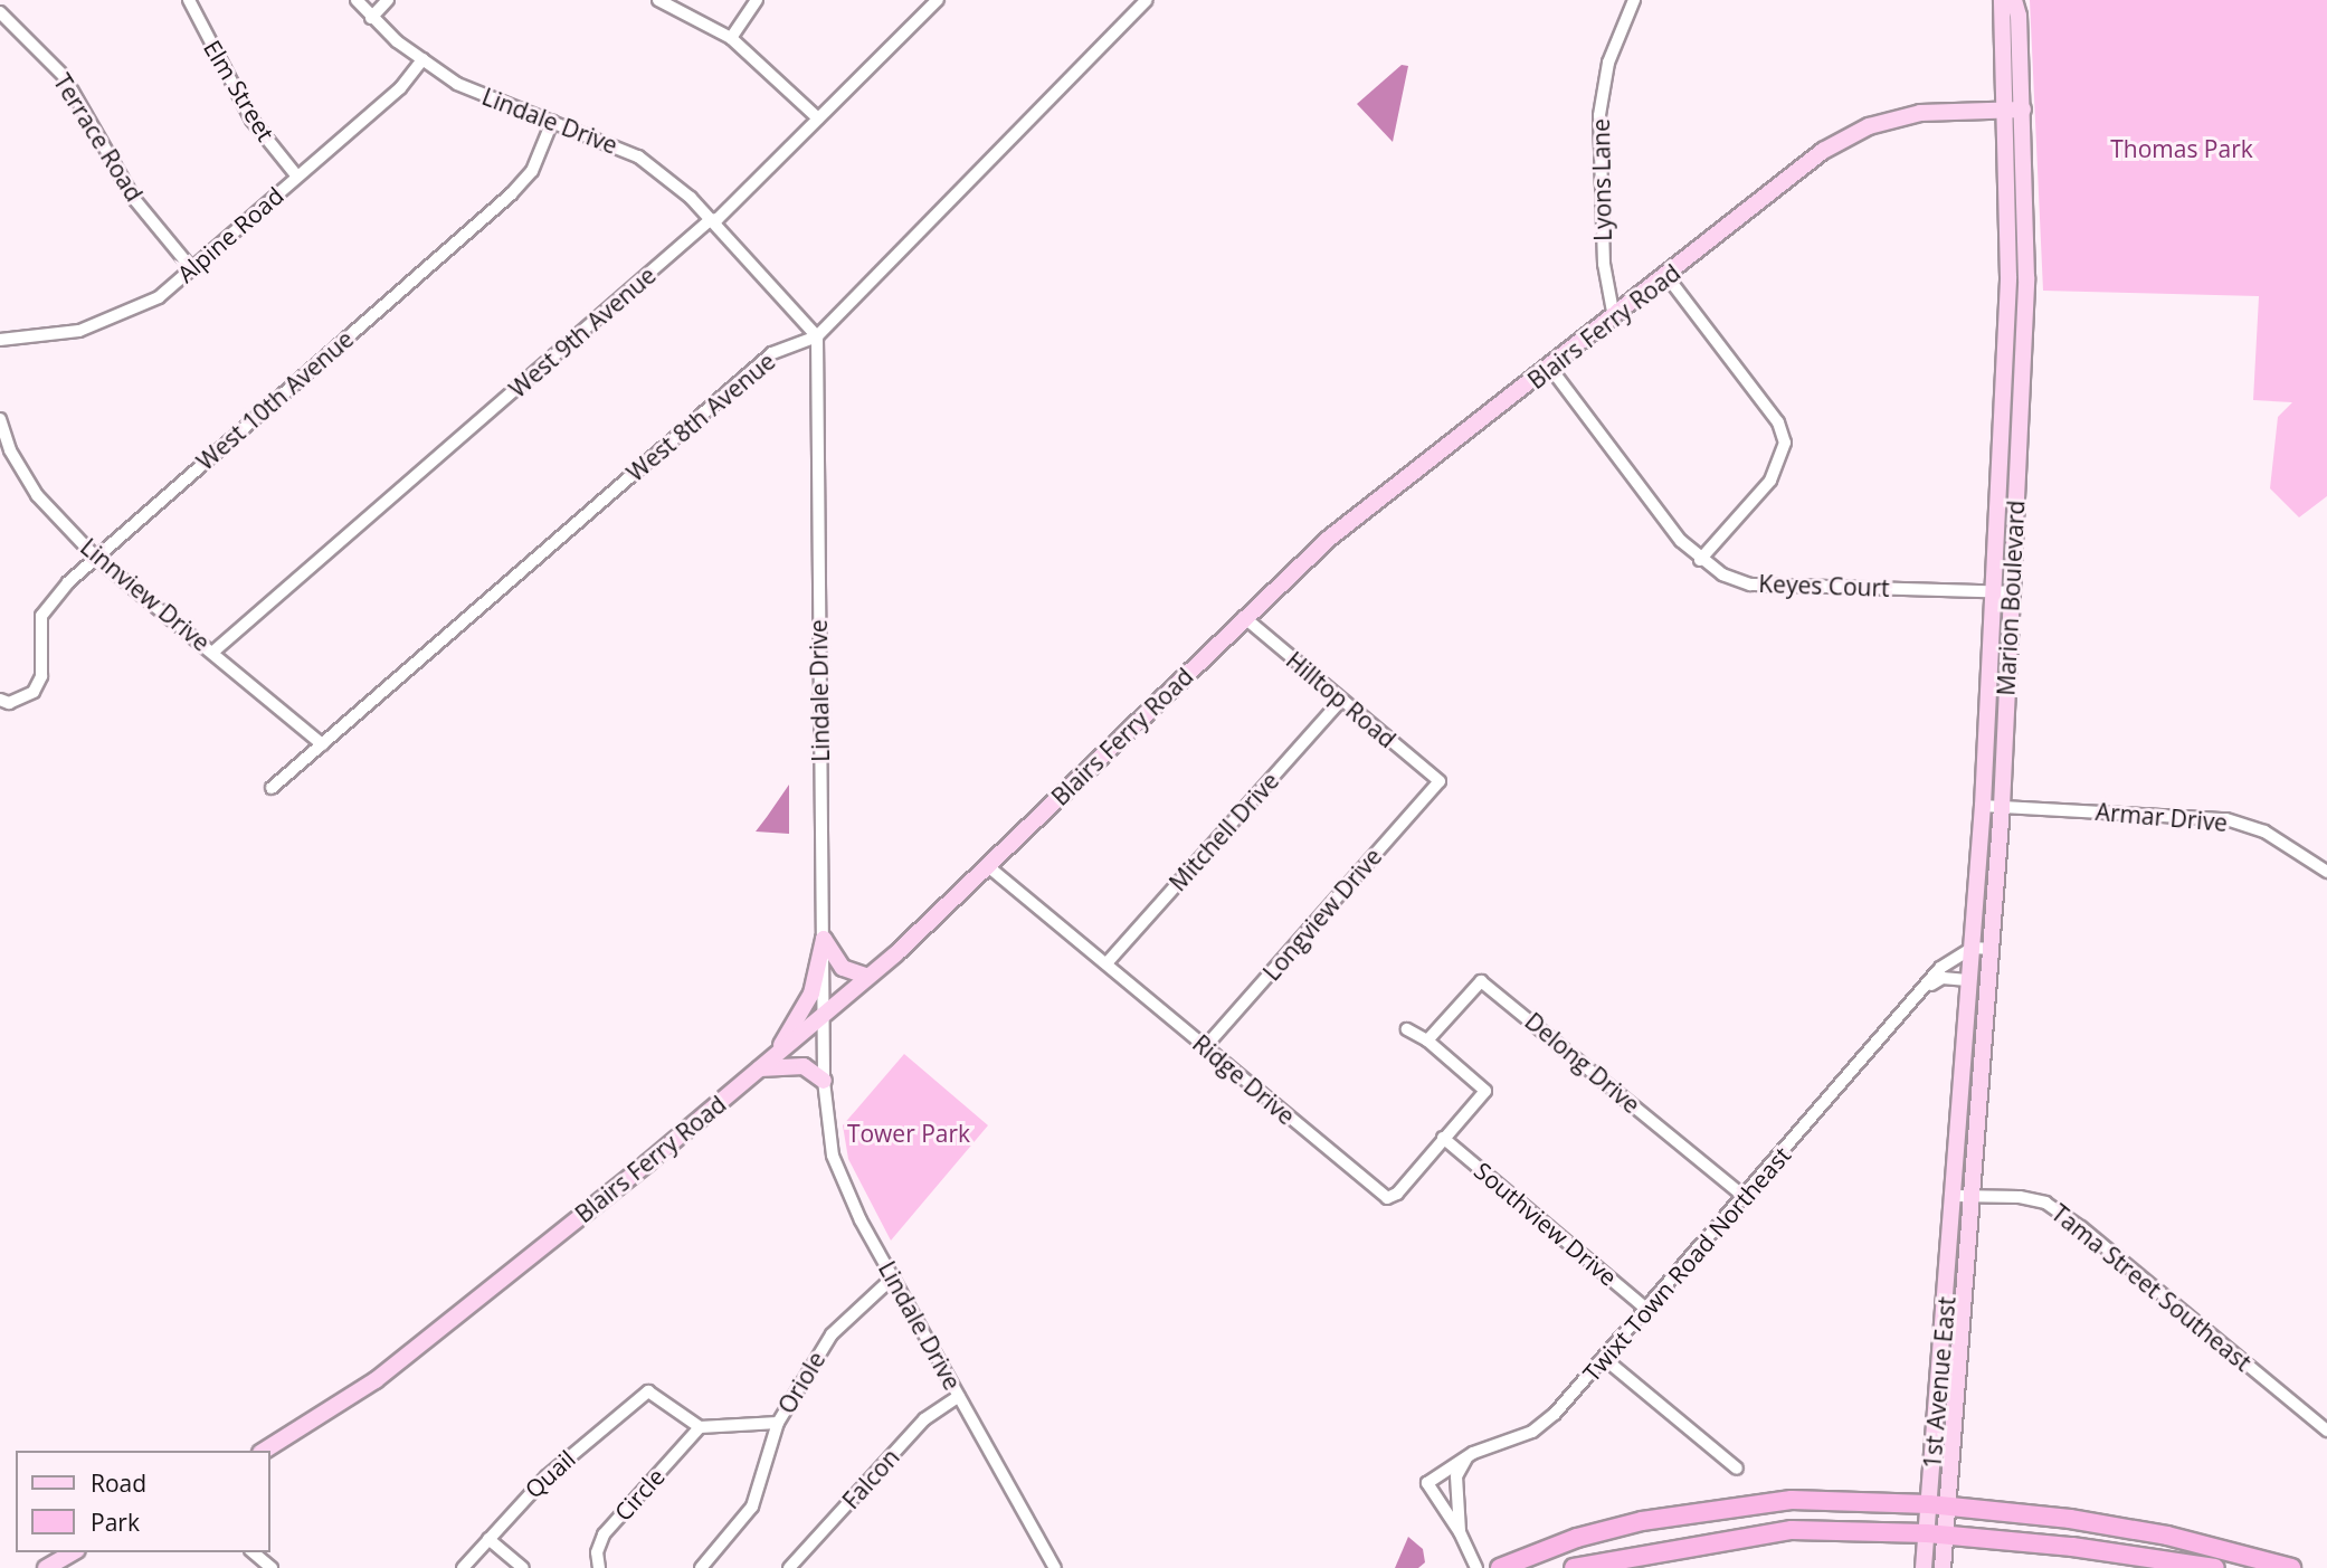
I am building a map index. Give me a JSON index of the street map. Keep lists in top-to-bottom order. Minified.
{"streets":{"main road":["Blairs Ferry Road","Marion Boulevard","1st Avenue East"],"street":["Elm Street","Lindale Drive","Terrace Road","Lyons Lane","Alpine Road","West 9th Avenue","West 10th Avenue","West 8th Avenue","Keyes Court","Linnview Drive","Hilltop Road","Armar Drive","Mitchell Drive","Longview Drive","Delong Drive","Ridge Drive","Southview Drive","Twixt Town Road Northeast","Tama Street Southeast","Oriole","Quail","Falcon","Circle"]},"crossings":[["Elm Street","Alpine Road"],["Lindale Drive","Alpine Road"],["Lindale Drive","Blairs Ferry Road"],["Lindale Drive","West 9th Avenue"],["Lindale Drive","West 10th Avenue"],["Lindale Drive","West 8th Avenue"],["Lindale Drive","Oriole"],["Lindale Drive","Falcon"],["Terrace Road","Alpine Road"],["Lyons Lane","Blairs Ferry Road"],["Blairs Ferry Road","Keyes Court"],["Blairs Ferry Road","Marion Boulevard"],["Blairs Ferry Road","Hilltop Road"],["Blairs Ferry Road","Ridge Drive"],["West 9th Avenue","Linnview Drive"],["West 10th Avenue","Linnview Drive"],["West 8th Avenue","Linnview Drive"],["Keyes Court","Marion Boulevard"],["Marion Boulevard","Armar Drive"],["Marion Boulevard","Twixt Town Road Northeast"],["Marion Boulevard","Tama Street Southeast"],["Marion Boulevard","1st Avenue East"],["Hilltop Road","Mitchell Drive"],["Hilltop Road","Longview Drive"],["Mitchell Drive","Ridge Drive"],["Longview Drive","Ridge Drive"],["Delong Drive","Ridge Drive"],["Delong Drive","Twixt Town Road Northeast"],["Ridge Drive","Southview Drive"],["Southview Drive","Twixt Town Road Northeast"],["Tama Street Southeast","1st Avenue East"],["Oriole","Quail"],["Oriole","Circle"],["Quail","Circle"]],"parks":["Thomas Park","Tower Park"],"legend":["Road","Park"]}
